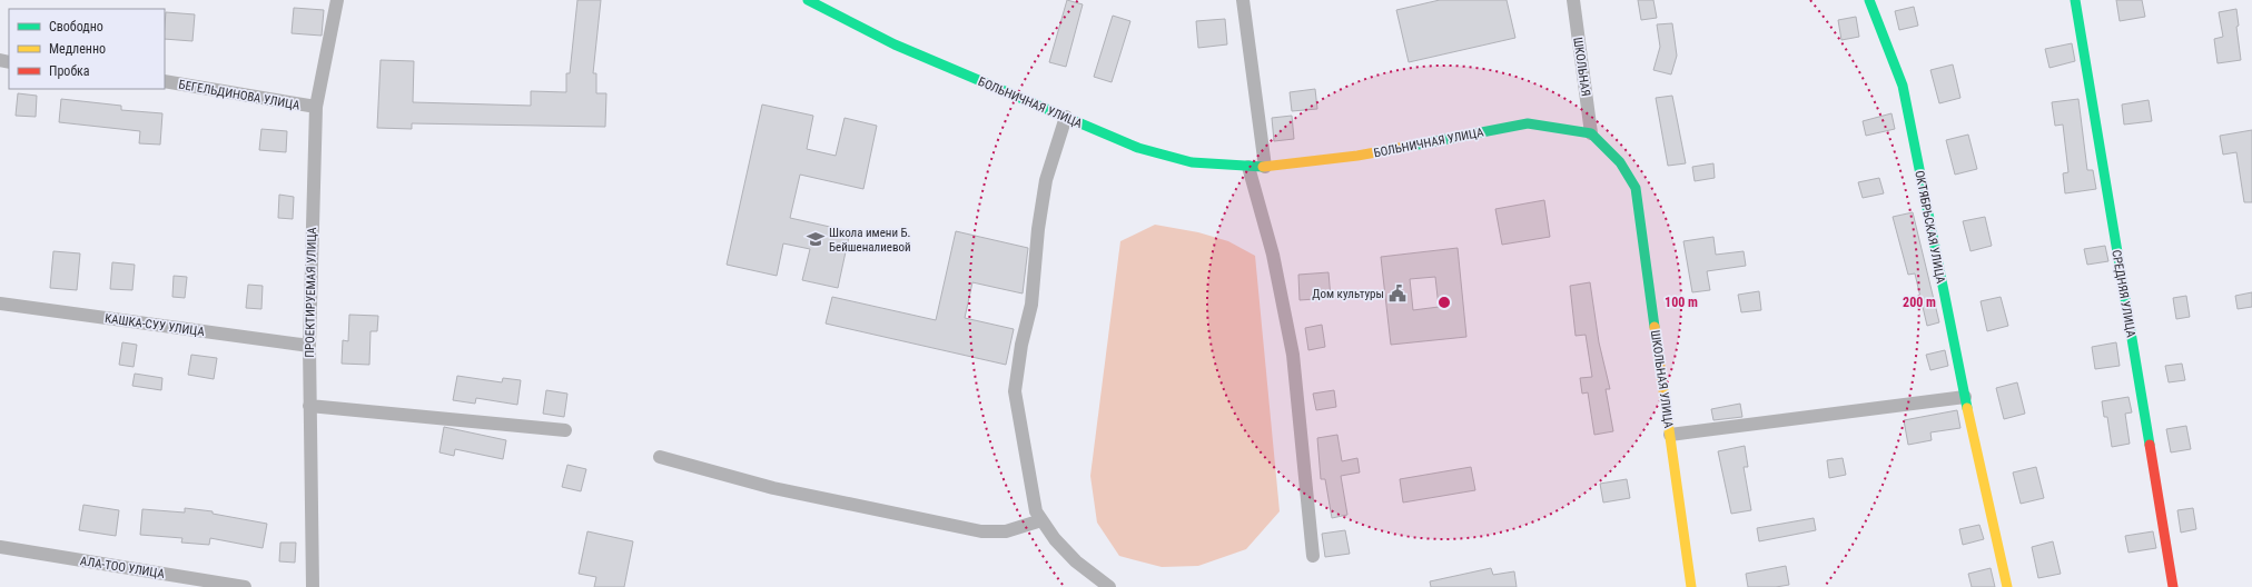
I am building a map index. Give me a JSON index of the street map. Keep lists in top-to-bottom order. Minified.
{"streets":{"street":["ШКОЛЬНАЯ","БЕГЕЛЬДИНОВА УЛИЦА","БОЛЬНИЧНАЯ УЛИЦА","ОКТЯБРЬСКАЯ УЛИЦА","ПРОЕКТИРУЕМАЯ УЛИЦА","СРЕДНЯЯ УЛИЦА","КАШКА-СУУ УЛИЦА","ШКОЛЬНАЯ УЛИЦА","АЛА-ТОО УЛИЦА"]},"crossings":[["ШКОЛЬНАЯ","БОЛЬНИЧНАЯ УЛИЦА"],["ШКОЛЬНАЯ","ШКОЛЬНАЯ УЛИЦА"],["БЕГЕЛЬДИНОВА УЛИЦА","ПРОЕКТИРУЕМАЯ УЛИЦА"],["БОЛЬНИЧНАЯ УЛИЦА","ШКОЛЬНАЯ УЛИЦА"],["ПРОЕКТИРУЕМАЯ УЛИЦА","КАШКА-СУУ УЛИЦА"]],"places":{"school or university":["Школа имени Б. Бейшеналиевой"],"public building":["Дом культуры"]},"legend":["Свободно","Медленно","Пробка"],"rings":["100 m","200 m"]}
